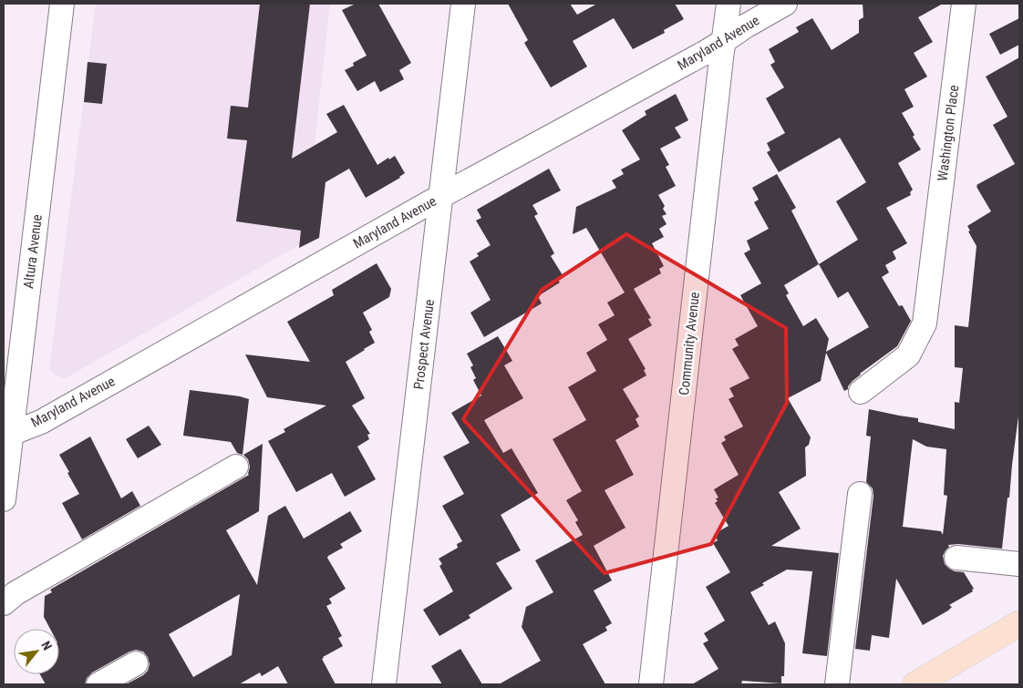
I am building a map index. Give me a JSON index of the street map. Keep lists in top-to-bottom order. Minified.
{"streets":{"street":["Maryland Avenue","Washington Place","Altura Avenue","Community Avenue","Prospect Avenue"]},"crossings":[["Maryland Avenue","Altura Avenue"],["Maryland Avenue","Community Avenue"],["Maryland Avenue","Prospect Avenue"]],"north":"top right"}
